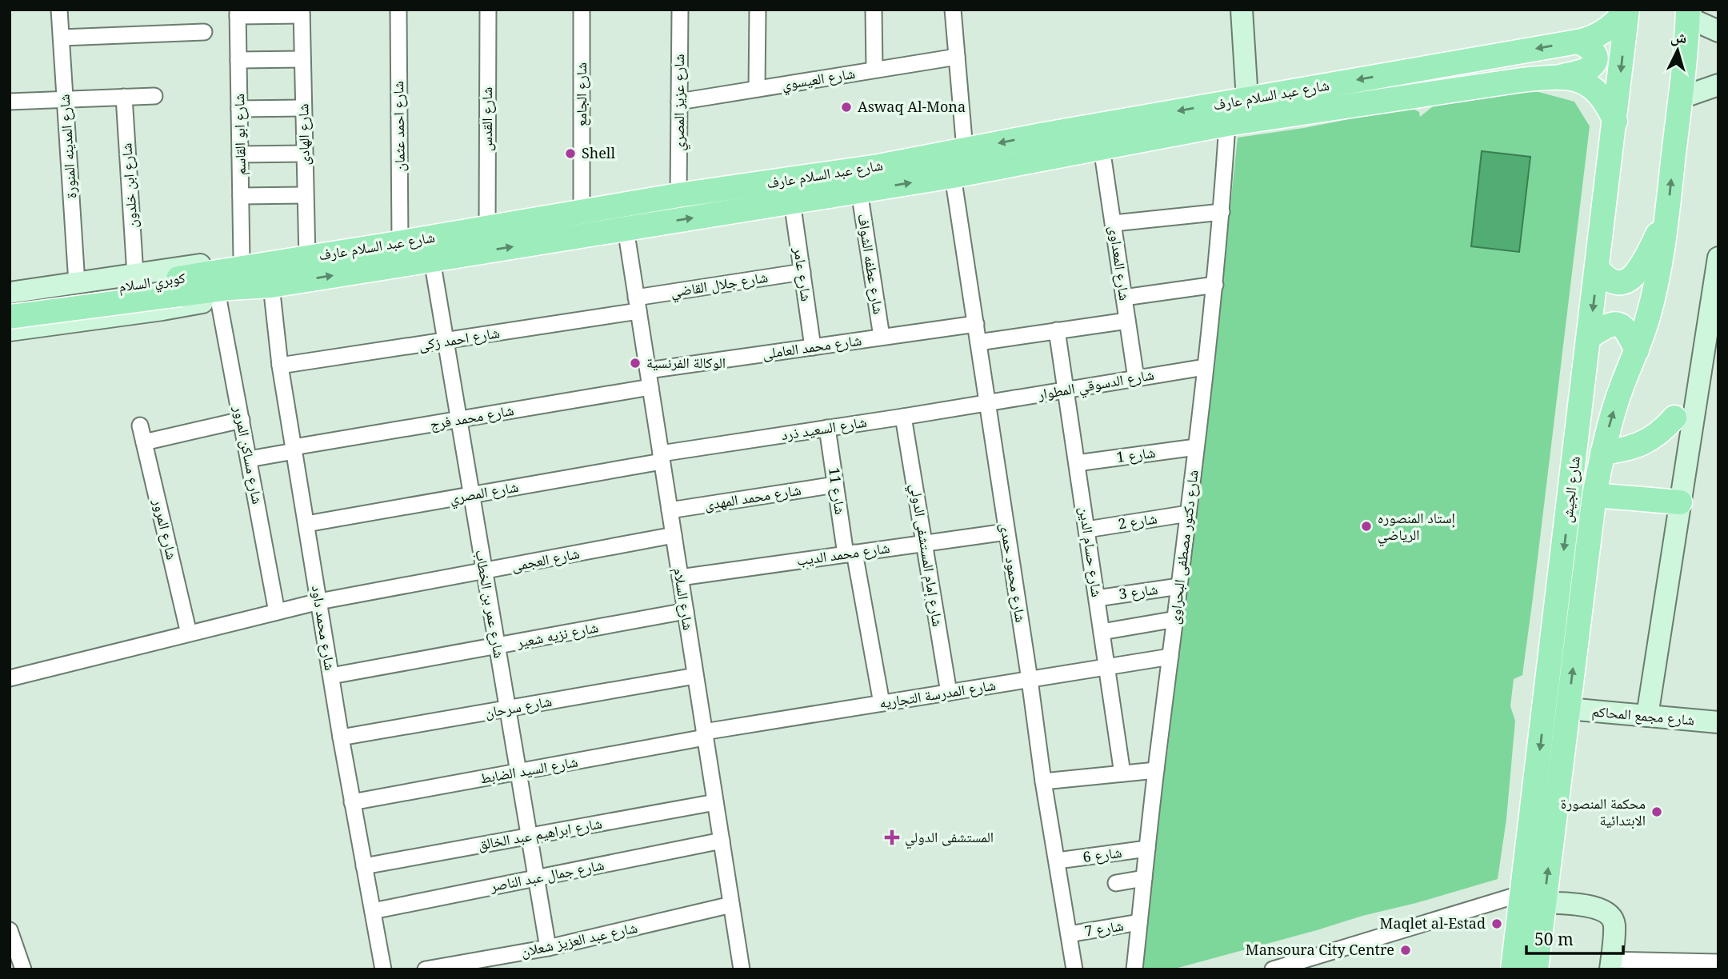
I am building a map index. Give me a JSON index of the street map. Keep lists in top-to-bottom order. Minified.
{"streets":{"main road":["شارع عبد السلام عارف","كوبري السلام","شارع الجيش"],"street":["شارع العيسوي","شارع الجامع","شارع عزيز المصري","شارع القدس","شارع احمد عثمان","شارع ابو القاسم","شارع الهادى","شارع المدينه المنورة","شارع ابن خلدون","شارع المعداوى","شارع عطفه الشواف","شارع عامر","شارع جلال القاضي","شارع احمد زكى","شارع محمد العاملى","شارع الدسوقي المطوار","شارع محمد فرج","شارع السعيد ذرد","شارع مساكن المرور","شارع 1","شارع 11","شارع المصري","شارع محمد المهدى","شارع 2","شارع المرور","شارع دكتور مصطفى البحراوى","شارع حسام الدين","شارع محمد الديب","شارع إمام المستشفى الدولي","شارع العجمى","شارع محمود حمدى","شارع 3","شارع السلام","شارع عمر بن الخطاب","شارع محمد داود","شارع نزيه شعير","شارع المدرسة التجاريه","شارع سرحان","شارع مجمع المحاكم","شارع السيد الضابط","شارع ابراهيم عبد الخالق","شارع 6","شارع جمال عبد الناصر","شارع 7","شارع عبد العزيز شعلان"]},"crossings":[["شارع العيسوي","شارع عزيز المصري"],["شارع الجامع","شارع عبد السلام عارف"],["شارع عبد السلام عارف","شارع عزيز المصري"],["شارع عبد السلام عارف","شارع القدس"],["شارع عبد السلام عارف","شارع احمد عثمان"],["شارع عبد السلام عارف","شارع ابو القاسم"],["شارع عبد السلام عارف","شارع الهادى"],["شارع عبد السلام عارف","شارع المدينه المنورة"],["شارع عبد السلام عارف","شارع ابن خلدون"],["شارع عبد السلام عارف","شارع المعداوى"],["شارع عبد السلام عارف","شارع عطفه الشواف"],["شارع عبد السلام عارف","شارع عامر"],["شارع عبد السلام عارف","كوبري السلام"],["شارع عبد السلام عارف","شارع مساكن المرور"],["شارع عبد السلام عارف","شارع الجيش"],["شارع عبد السلام عارف","شارع دكتور مصطفى البحراوى"],["شارع عبد السلام عارف","شارع محمود حمدى"],["شارع عبد السلام عارف","شارع السلام"],["شارع عبد السلام عارف","شارع عمر بن الخطاب"],["شارع عبد السلام عارف","شارع محمد داود"],["شارع الهادى","كوبري السلام"],["شارع المعداوى","شارع الدسوقي المطوار"],["شارع عطفه الشواف","شارع محمد العاملى"],["شارع عامر","شارع جلال القاضي"],["شارع عامر","شارع محمد العاملى"],["كوبري السلام","شارع محمد داود"],["شارع جلال القاضي","شارع احمد زكى"],["شارع جلال القاضي","شارع السلام"],["شارع احمد زكى","شارع السلام"],["شارع احمد زكى","شارع عمر بن الخطاب"],["شارع احمد زكى","شارع محمد داود"],["شارع محمد العاملى","شارع محمود حمدى"],["شارع محمد العاملى","شارع السلام"],["شارع الدسوقي المطوار","شارع السعيد ذرد"],["شارع الدسوقي المطوار","شارع دكتور مصطفى البحراوى"],["شارع الدسوقي المطوار","شارع حسام الدين"],["شارع الدسوقي المطوار","شارع محمود حمدى"],["شارع محمد فرج","شارع مساكن المرور"],["شارع محمد فرج","شارع السلام"],["شارع محمد فرج","شارع عمر بن الخطاب"],["شارع محمد فرج","شارع محمد داود"],["شارع السعيد ذرد","شارع 11"],["شارع السعيد ذرد","شارع المصري"],["شارع السعيد ذرد","شارع إمام المستشفى الدولي"],["شارع السعيد ذرد","شارع محمود حمدى"],["شارع السعيد ذرد","شارع السلام"],["شارع مساكن المرور","شارع العجمى"],["شارع 1","شارع دكتور مصطفى البحراوى"],["شارع 1","شارع حسام الدين"],["شارع الجيش","شارع مجمع المحاكم"],["شارع 11","شارع محمد المهدى"],["شارع 11","شارع محمد الديب"],["شارع 11","شارع المدرسة التجاريه"],["شارع المصري","شارع السلام"],["شارع المصري","شارع عمر بن الخطاب"],["شارع المصري","شارع محمد داود"],["شارع محمد المهدى","شارع السلام"],["شارع 2","شارع دكتور مصطفى البحراوى"],["شارع 2","شارع حسام الدين"],["شارع المرور","شارع العجمى"],["شارع دكتور مصطفى البحراوى","شارع 3"],["شارع دكتور مصطفى البحراوى","شارع المدرسة التجاريه"],["شارع دكتور مصطفى البحراوى","شارع 6"],["شارع دكتور مصطفى البحراوى","شارع 7"],["شارع حسام الدين","شارع 3"],["شارع حسام الدين","شارع المدرسة التجاريه"],["شارع محمد الديب","شارع إمام المستشفى الدولي"],["شارع محمد الديب","شارع محمود حمدى"],["شارع محمد الديب","شارع السلام"],["شارع إمام المستشفى الدولي","شارع المدرسة التجاريه"],["شارع العجمى","شارع السلام"],["شارع العجمى","شارع عمر بن الخطاب"],["شارع العجمى","شارع محمد داود"],["شارع محمود حمدى","شارع المدرسة التجاريه"],["شارع محمود حمدى","شارع 6"],["شارع محمود حمدى","شارع 7"],["شارع السلام","شارع نزيه شعير"],["شارع السلام","شارع المدرسة التجاريه"],["شارع السلام","شارع سرحان"],["شارع السلام","شارع السيد الضابط"],["شارع السلام","شارع ابراهيم عبد الخالق"],["شارع السلام","شارع جمال عبد الناصر"],["شارع السلام","شارع عبد العزيز شعلان"],["شارع عمر بن الخطاب","شارع نزيه شعير"],["شارع عمر بن الخطاب","شارع سرحان"],["شارع عمر بن الخطاب","شارع السيد الضابط"],["شارع عمر بن الخطاب","شارع ابراهيم عبد الخالق"],["شارع عمر بن الخطاب","شارع جمال عبد الناصر"],["شارع عمر بن الخطاب","شارع عبد العزيز شعلان"],["شارع محمد داود","شارع نزيه شعير"],["شارع محمد داود","شارع سرحان"],["شارع محمد داود","شارع السيد الضابط"],["شارع محمد داود","شارع ابراهيم عبد الخالق"],["شارع محمد داود","شارع جمال عبد الناصر"],["شارع المدرسة التجاريه","شارع السيد الضابط"]],"places":{"other":["Aswaq Al-Mona","Shell","الوكالة الفرنسية","إستاد المنصوره الرياضي","محكمة المنصورة الابتدائية","Maqlet al-Estad","Mansoura City Centre"],"health":["المستشفى الدولي"]},"scale_bar":"50 m","north":"top"}
